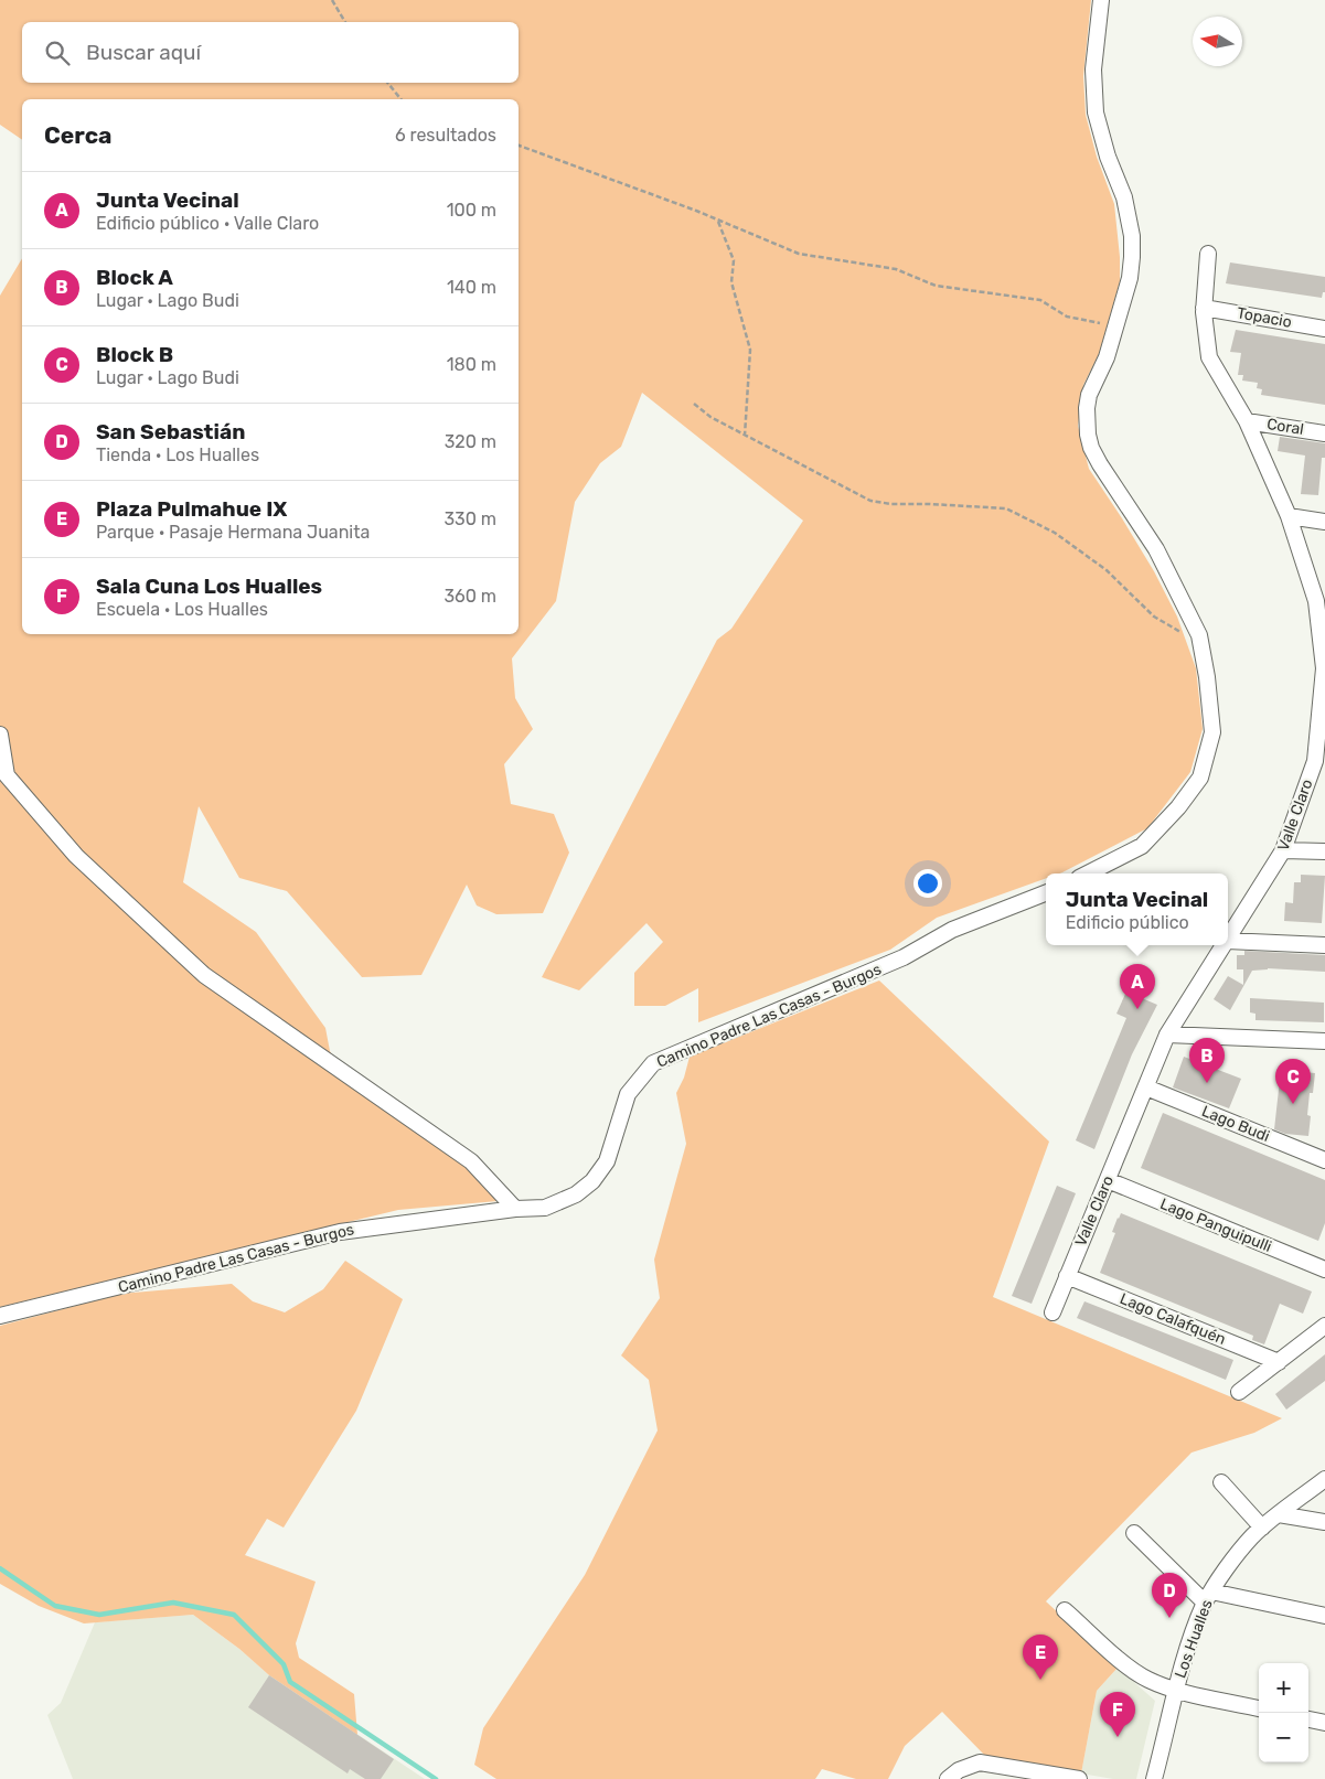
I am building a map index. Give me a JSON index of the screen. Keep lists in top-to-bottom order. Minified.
{"streets":{"street":["Topacio","Coral","Valle Claro","Camino Padre Las Casas - Burgos","Lago Budi","Lago Panguipulli","Lago Calafquén","Los Hualles"]},"crossings":[["Topacio","Valle Claro"],["Coral","Valle Claro"],["Valle Claro","Lago Budi"],["Valle Claro","Lago Panguipulli"],["Valle Claro","Lago Calafquén"]],"north":"left","page":{"search":"Buscar aquí","heading":["Cerca","6 resultados"],"list":[{"mark":"A","name":"Junta Vecinal","note":"Edificio público · Valle Claro","value":"100 m"},{"mark":"B","name":"Block A","note":"Lugar · Lago Budi","value":"140 m"},{"mark":"C","name":"Block B","note":"Lugar · Lago Budi","value":"180 m"},{"mark":"D","name":"San Sebastián","note":"Tienda · Los Hualles","value":"320 m"},{"mark":"E","name":"Plaza Pulmahue IX","note":"Parque · Pasaje Hermana Juanita","value":"330 m"},{"mark":"F","name":"Sala Cuna Los Hualles","note":"Escuela · Los Hualles","value":"360 m"}],"popup":["Junta Vecinal","Edificio público"],"pins":["A","B","C","D","E","F"],"map_buttons":["+","−"]}}
